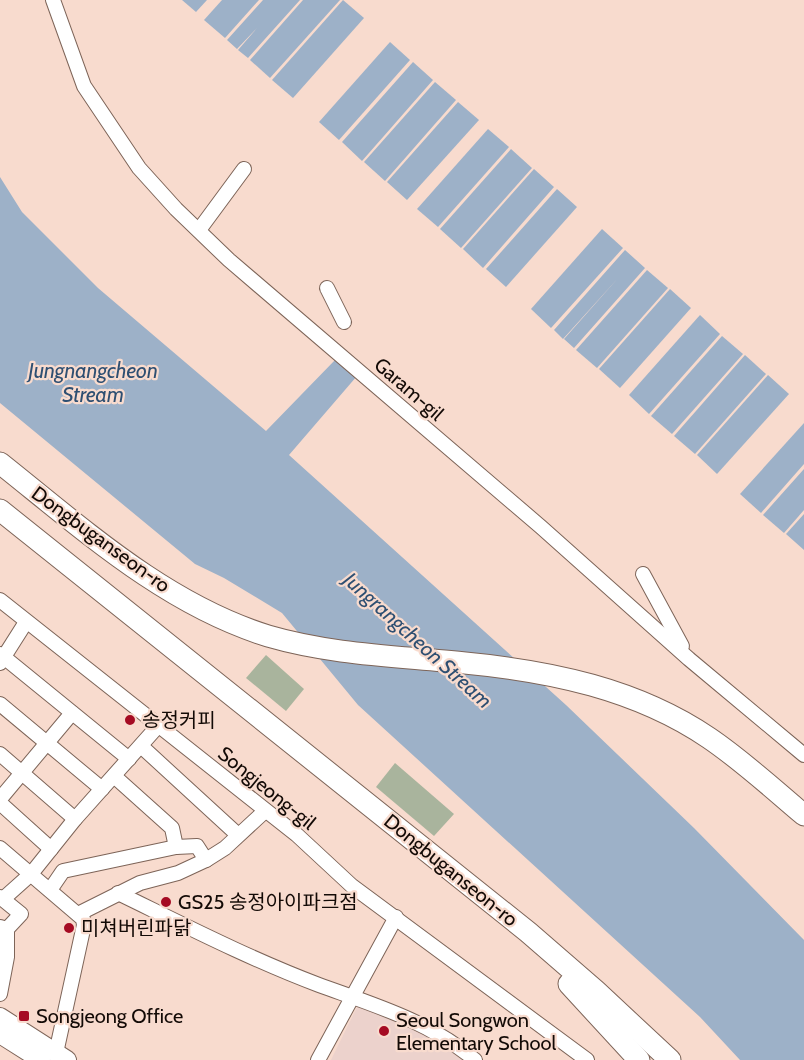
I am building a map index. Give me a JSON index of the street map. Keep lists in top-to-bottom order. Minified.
{"streets":{"highway":["Dongbuganseon-ro"],"street":["Garam-gil","Songjeong-gil"]},"water":["Jungnangcheon Stream","Jungrangcheon Stream"],"places":{"other":["송정커피","GS25 송정아이파크점","미쳐버린파닭","Seoul Songwon Elementary School"],"transit":["Songjeong Office"]}}
